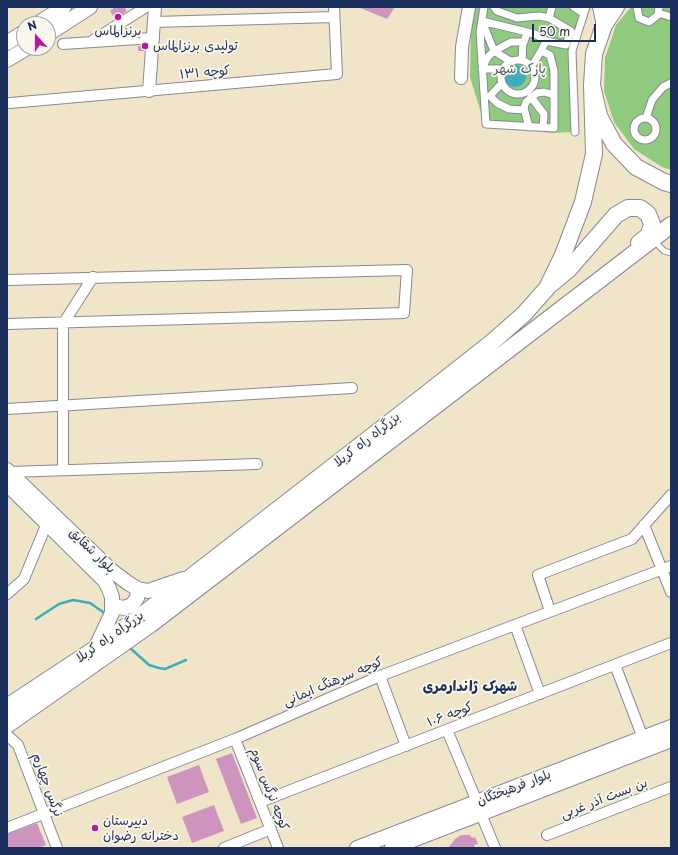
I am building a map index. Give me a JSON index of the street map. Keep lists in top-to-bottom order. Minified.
{"streets":{"highway":["بزرگراه راه کربلا"],"main road":["بلوار شقایق","بلوار فرهیختگان"],"street":["کوچه ۱۳۱","کوچه سرهنگ ایمانی","کوچه ۱۰۶","نرگس چهارم","کوچه نرگس سوم","بن بست آذر غربی"]},"crossings":[["کوچه سرهنگ ایمانی","نرگس چهارم"],["کوچه سرهنگ ایمانی","کوچه نرگس سوم"],["کوچه ۱۰۶","کوچه نرگس سوم"]],"districts":["شهرک ژاندارمری"],"parks":["پارک شهر"],"places":["برنزالماس","تولیدی برنزالماس","دبیرستان دخترانه رضوان"],"scale_bar":"50 m","north":"top"}
